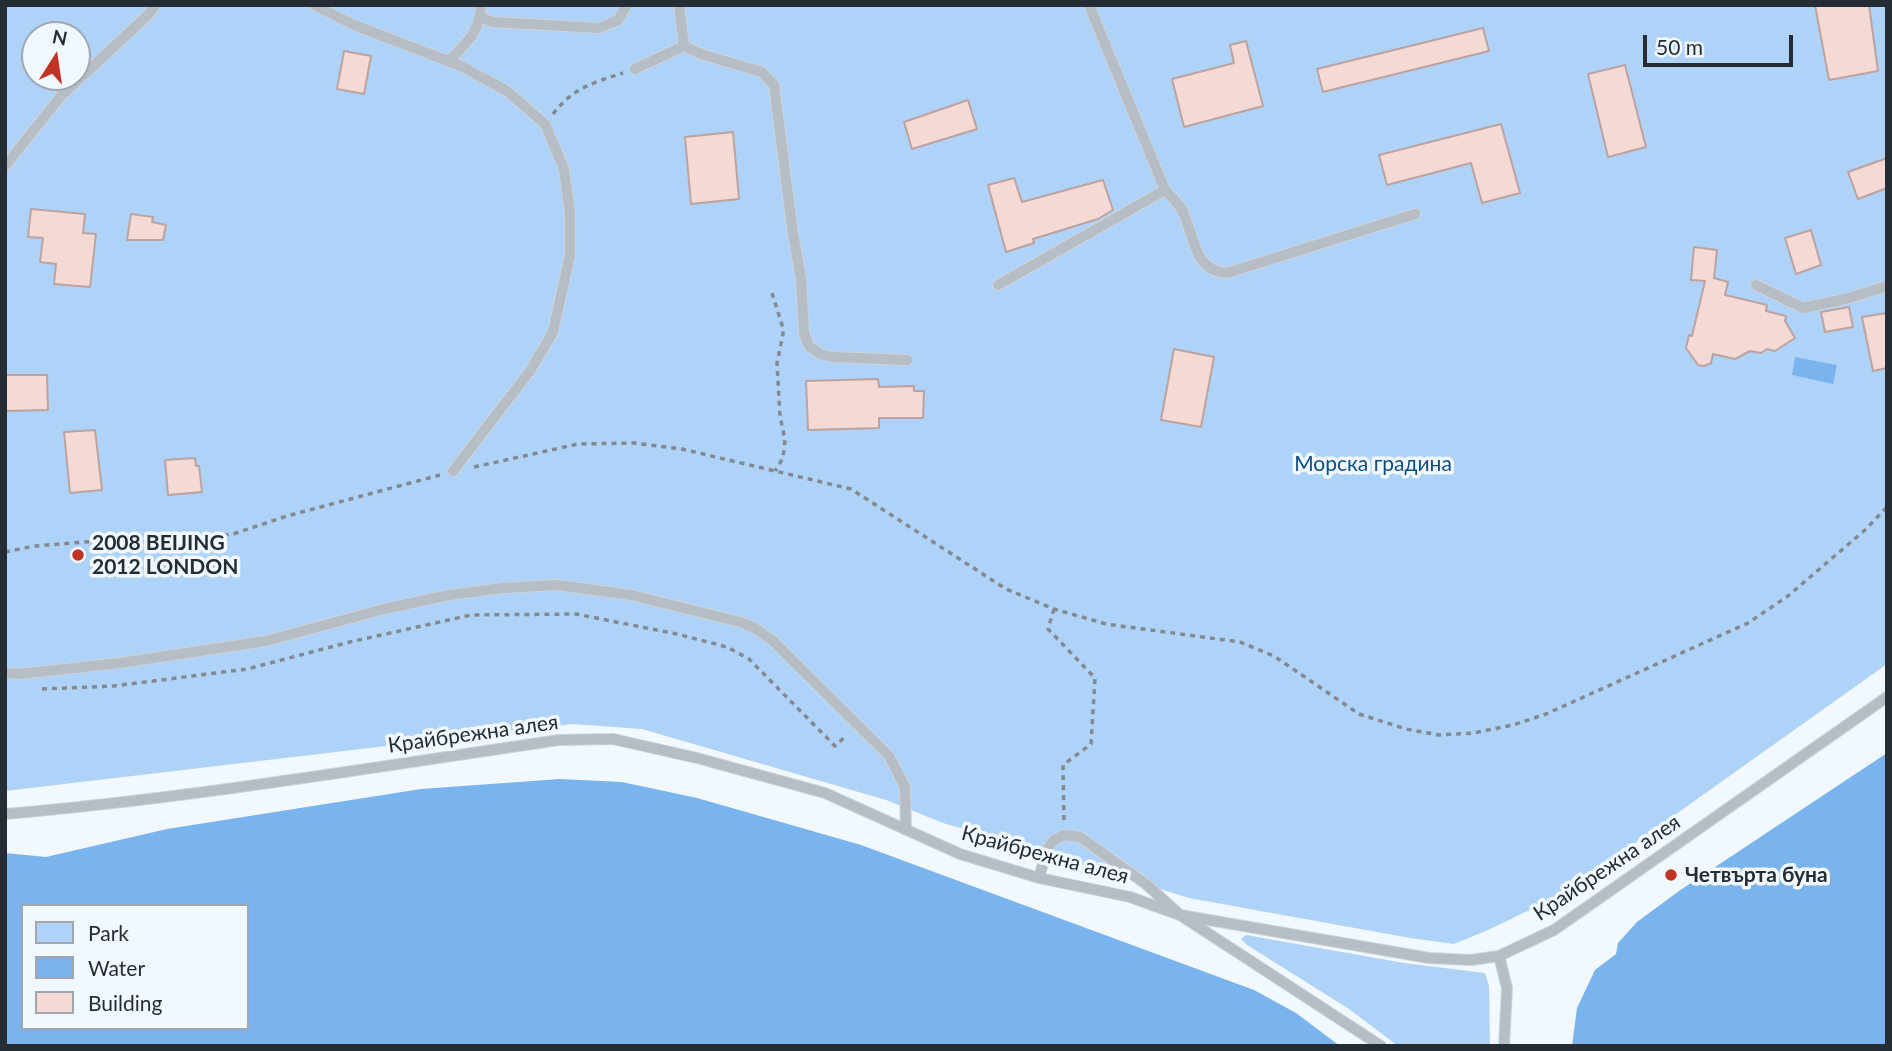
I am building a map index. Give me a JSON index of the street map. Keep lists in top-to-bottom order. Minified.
{"streets":{"lane":["Крайбрежна алея"]},"parks":["Морска градина"],"places":["2008 BEIJING 2012 LONDON","Четвърта буна"],"legend":["Park","Water","Building"],"scale_bar":"50 m","north":"top"}
